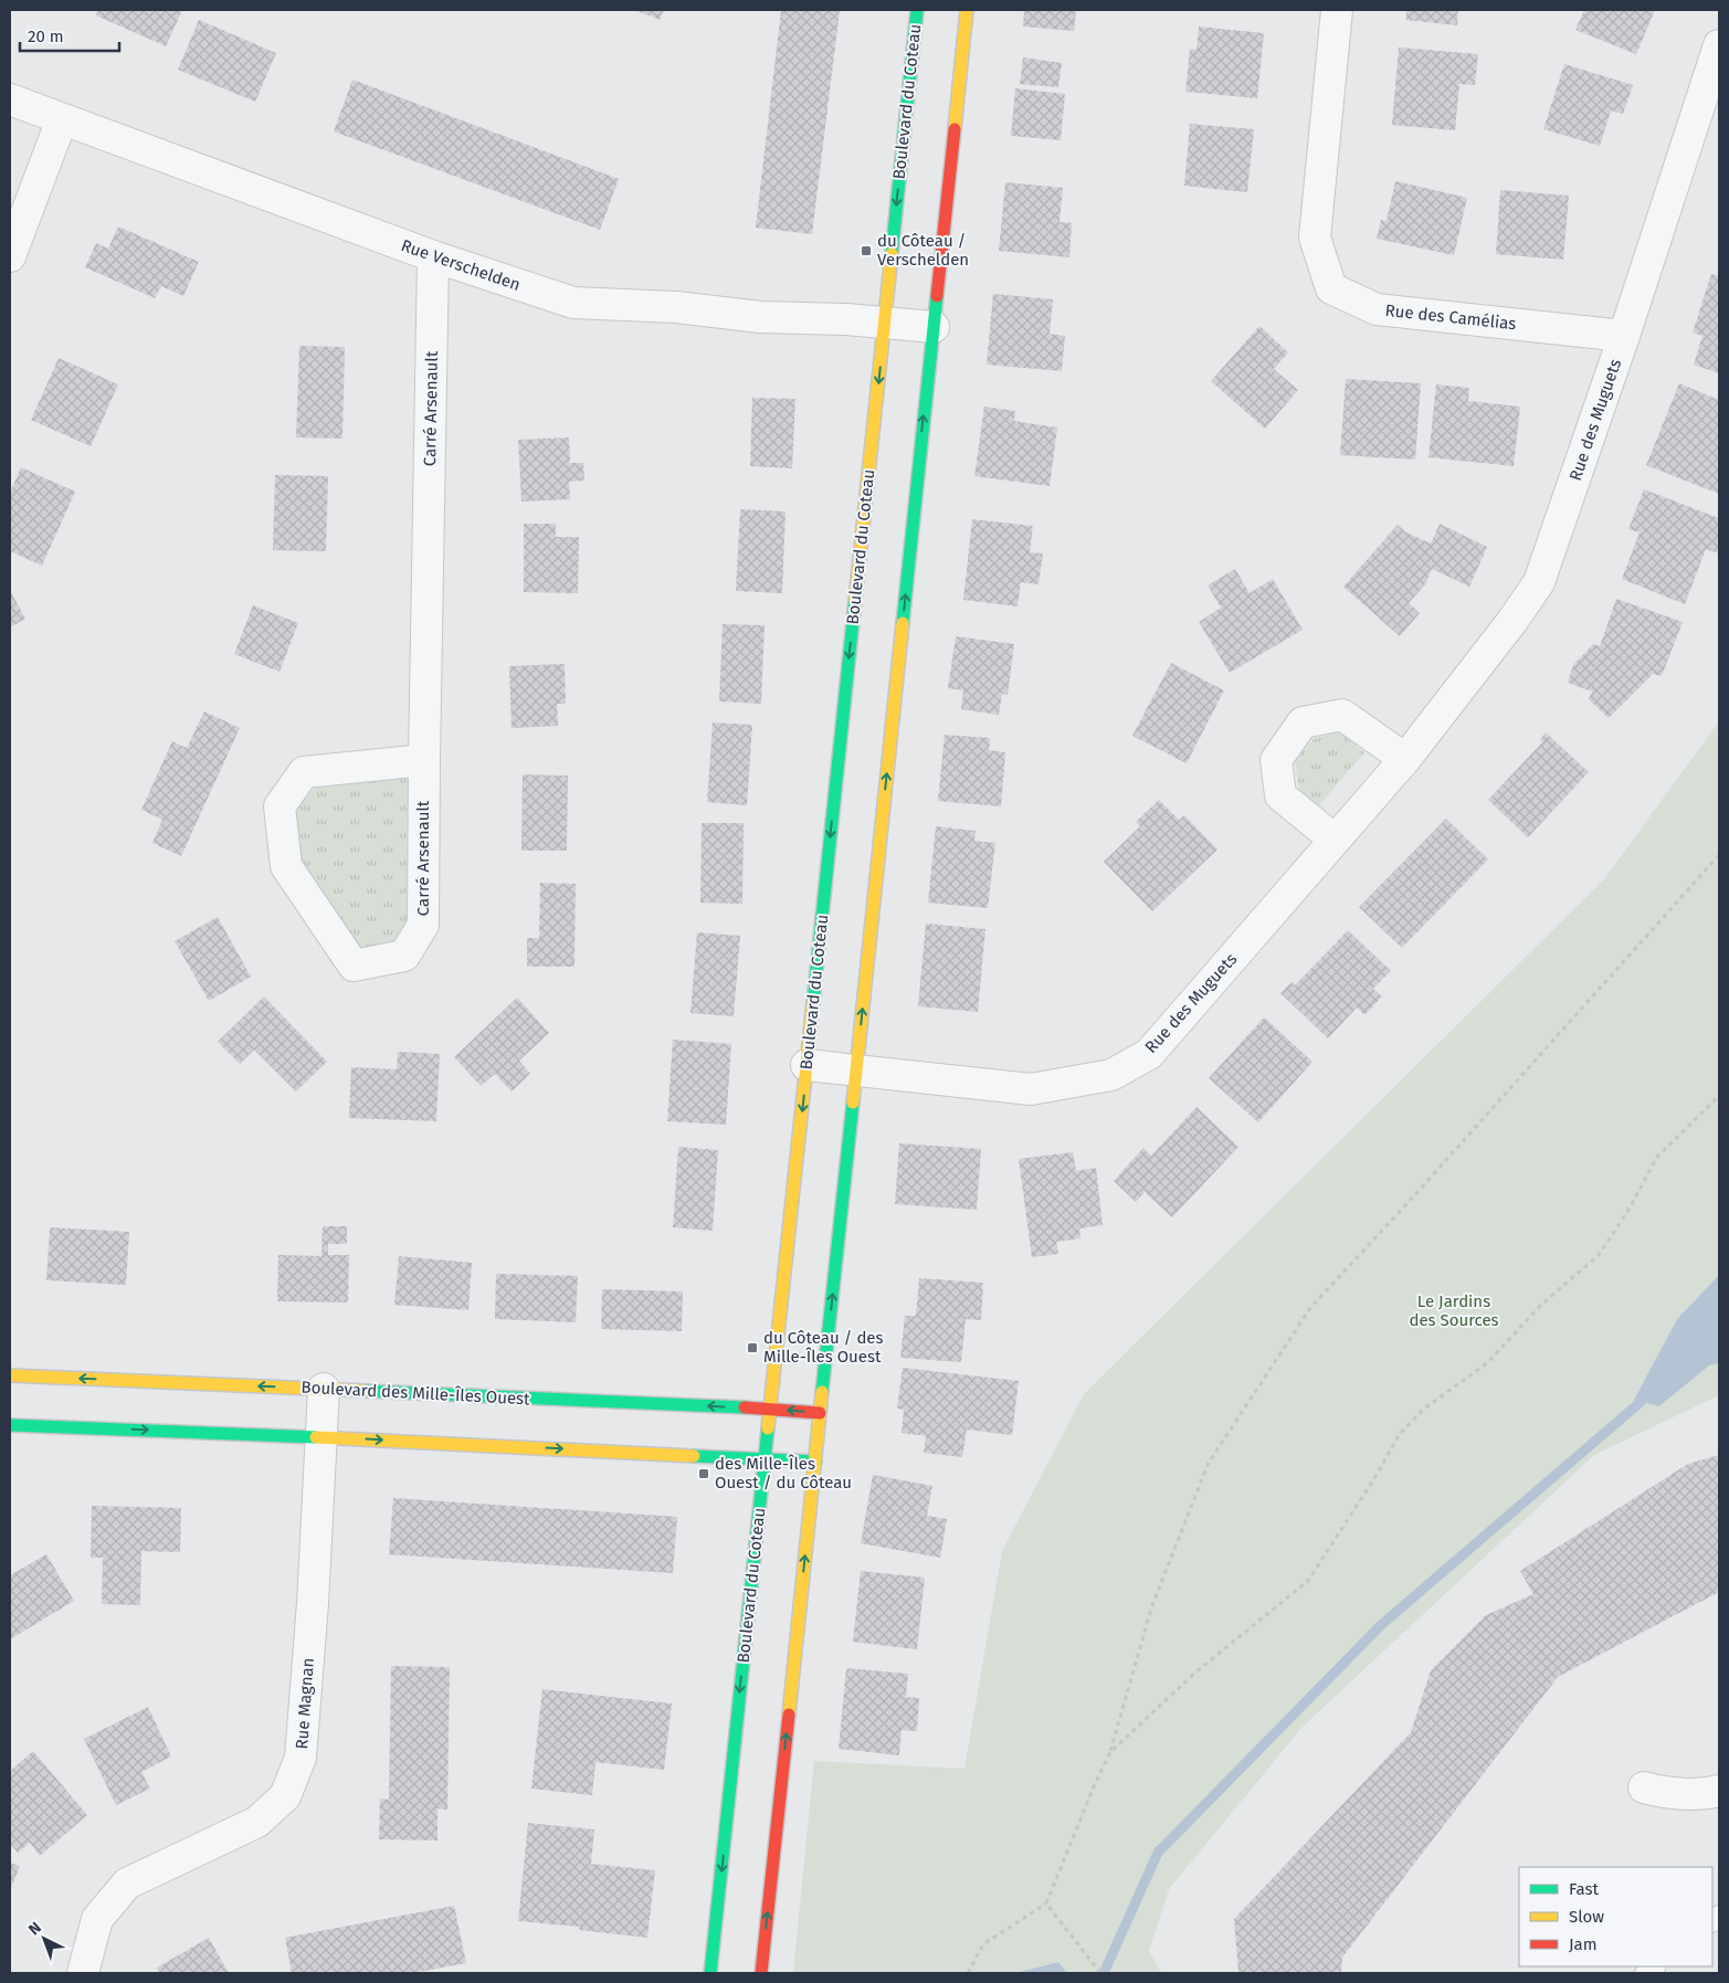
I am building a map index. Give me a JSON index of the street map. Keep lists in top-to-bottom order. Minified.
{"streets":{"street":["Boulevard du Coteau","Rue Verschelden","Rue des Camélias","Carré Arsenault","Rue des Muguets","Boulevard des Mille-Îles Ouest","Rue Magnan"]},"crossings":[["Boulevard du Coteau","Rue Verschelden"],["Boulevard du Coteau","Rue des Muguets"],["Boulevard du Coteau","Boulevard des Mille-Îles Ouest"],["Rue Verschelden","Carré Arsenault"],["Rue des Camélias","Rue des Muguets"],["Boulevard des Mille-Îles Ouest","Rue Magnan"]],"parks":["Le Jardins des Sources"],"places":{"transit":["du Côteau / Verschelden","du Côteau / des Mille-Îles Ouest","des Mille-Îles Ouest / du Côteau"]},"legend":["Fast","Slow","Jam"],"scale_bar":"20 m","north":"top left"}
